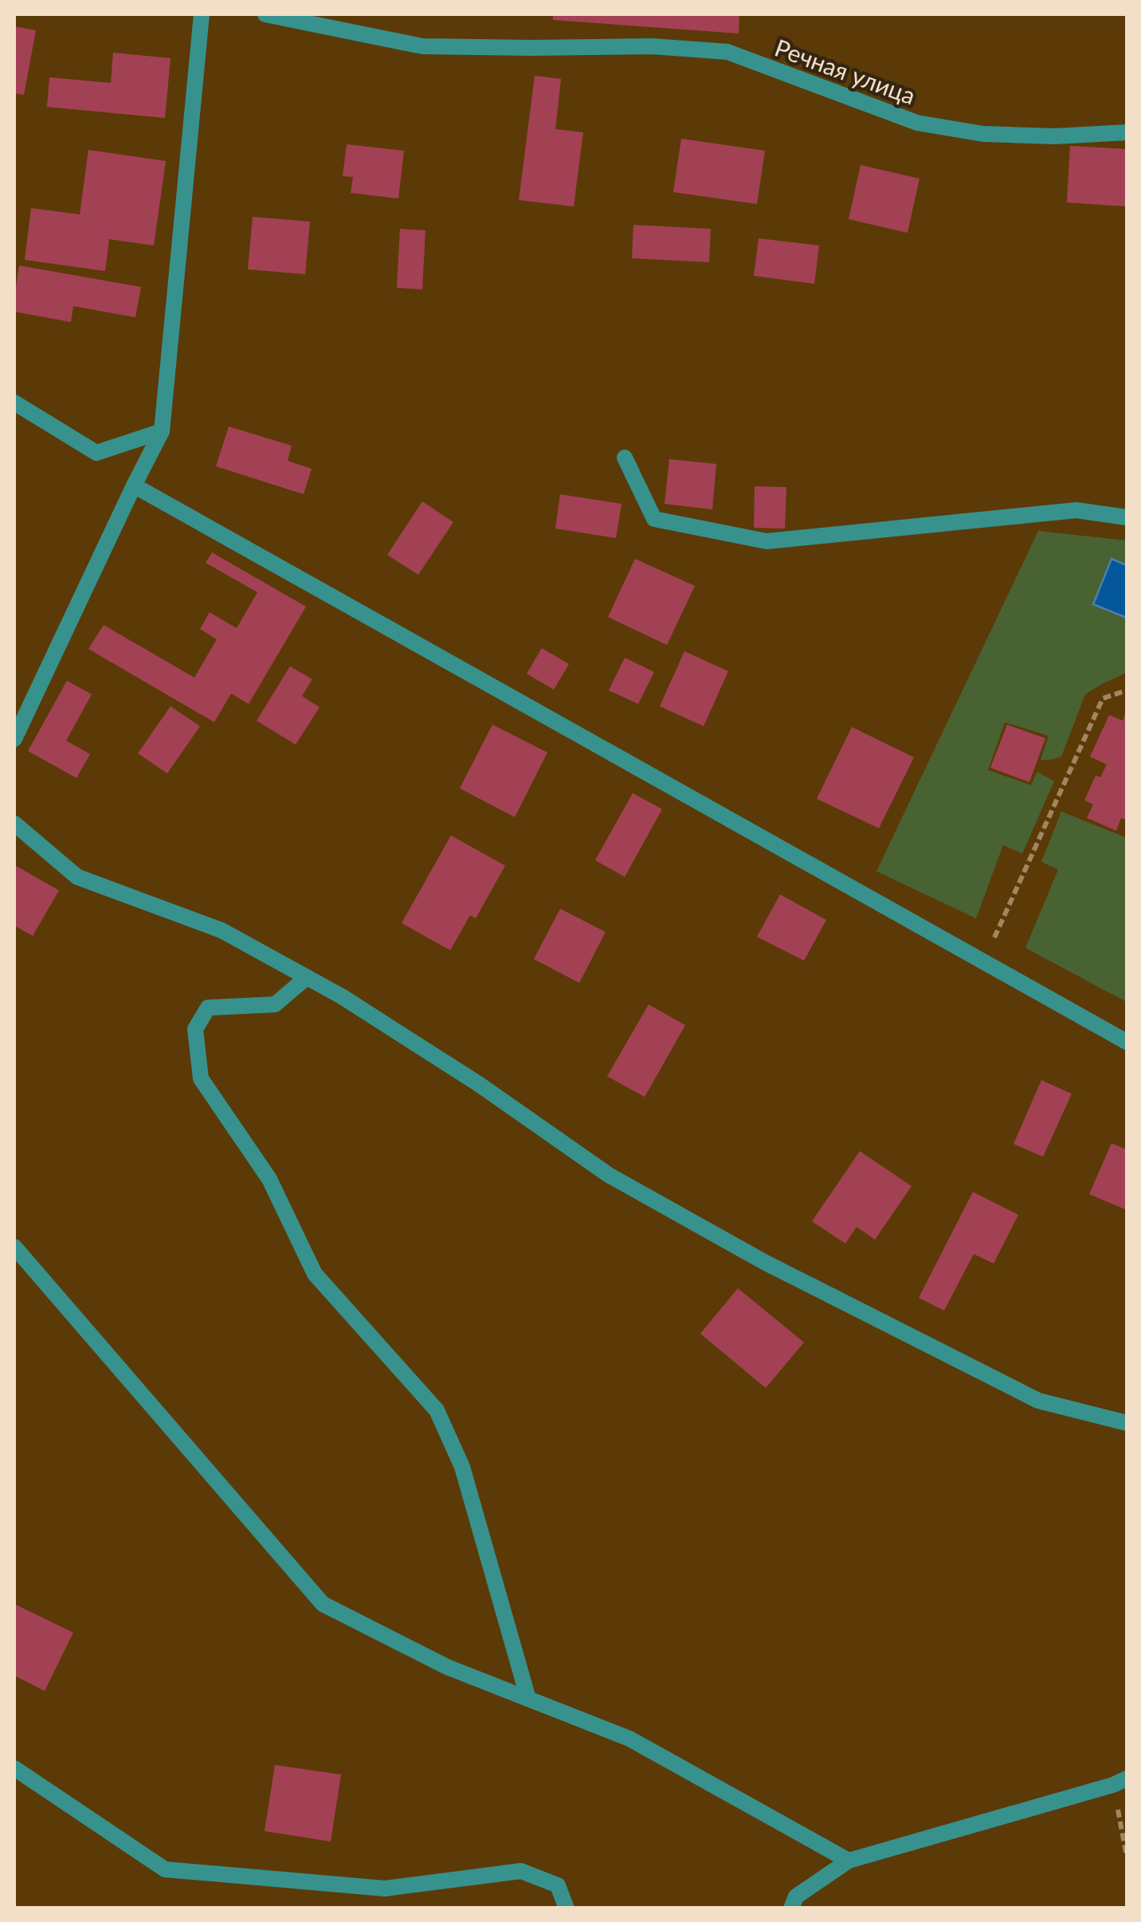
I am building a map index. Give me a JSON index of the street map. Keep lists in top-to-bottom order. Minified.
{"streets":{"street":["Речная улица"]}}
